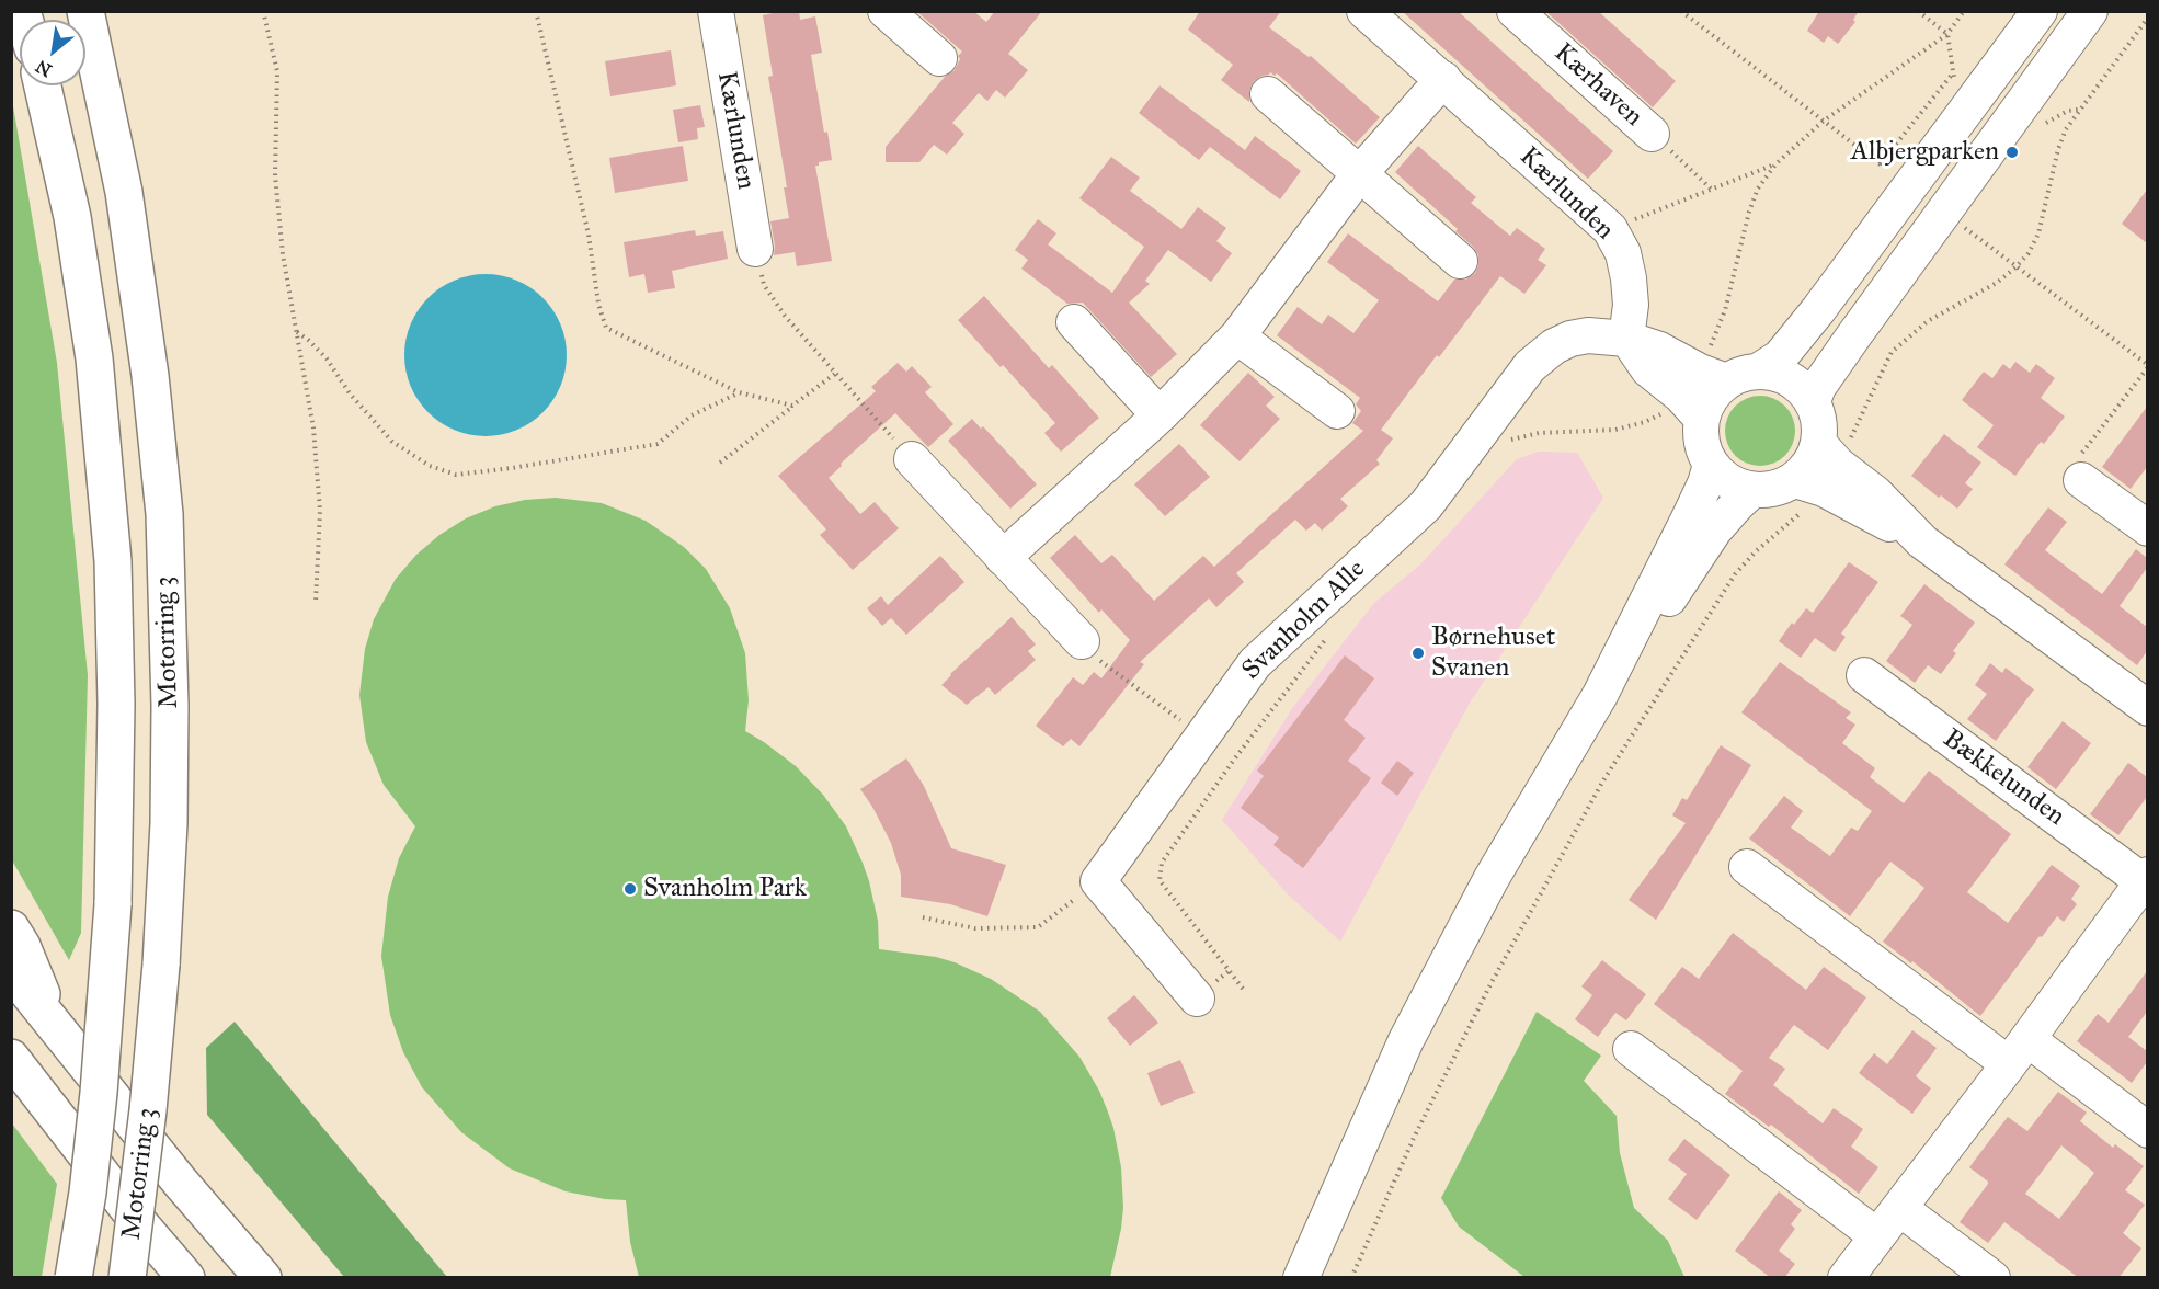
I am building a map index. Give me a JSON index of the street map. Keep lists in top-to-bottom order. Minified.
{"streets":{"highway":["Motorring 3"],"street":["Kærhaven","Kærlunden","Svanholm Alle","Bækkelunden"]},"crossings":[["Kærlunden","Svanholm Alle"]],"places":["Albjergparken","Børnehuset Svanen","Svanholm Park"],"north":"bottom left"}
